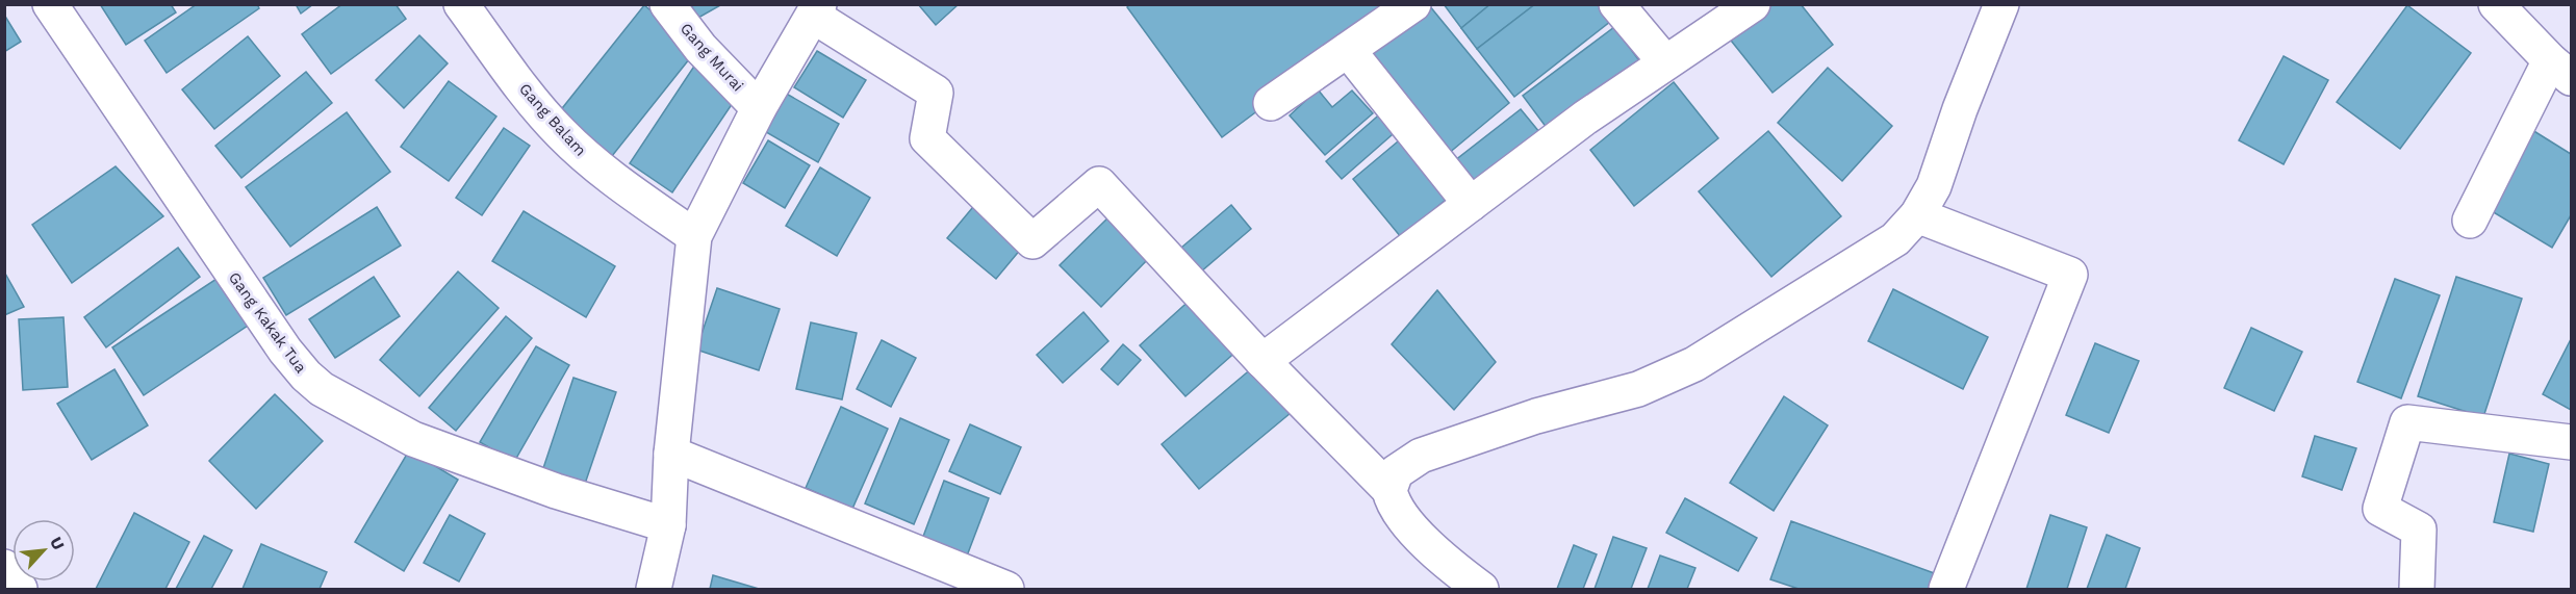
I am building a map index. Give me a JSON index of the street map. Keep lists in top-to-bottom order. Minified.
{"streets":{"street":["Gang Murai","Gang Balam","Gang Kakak Tua"]},"north":"top right"}
